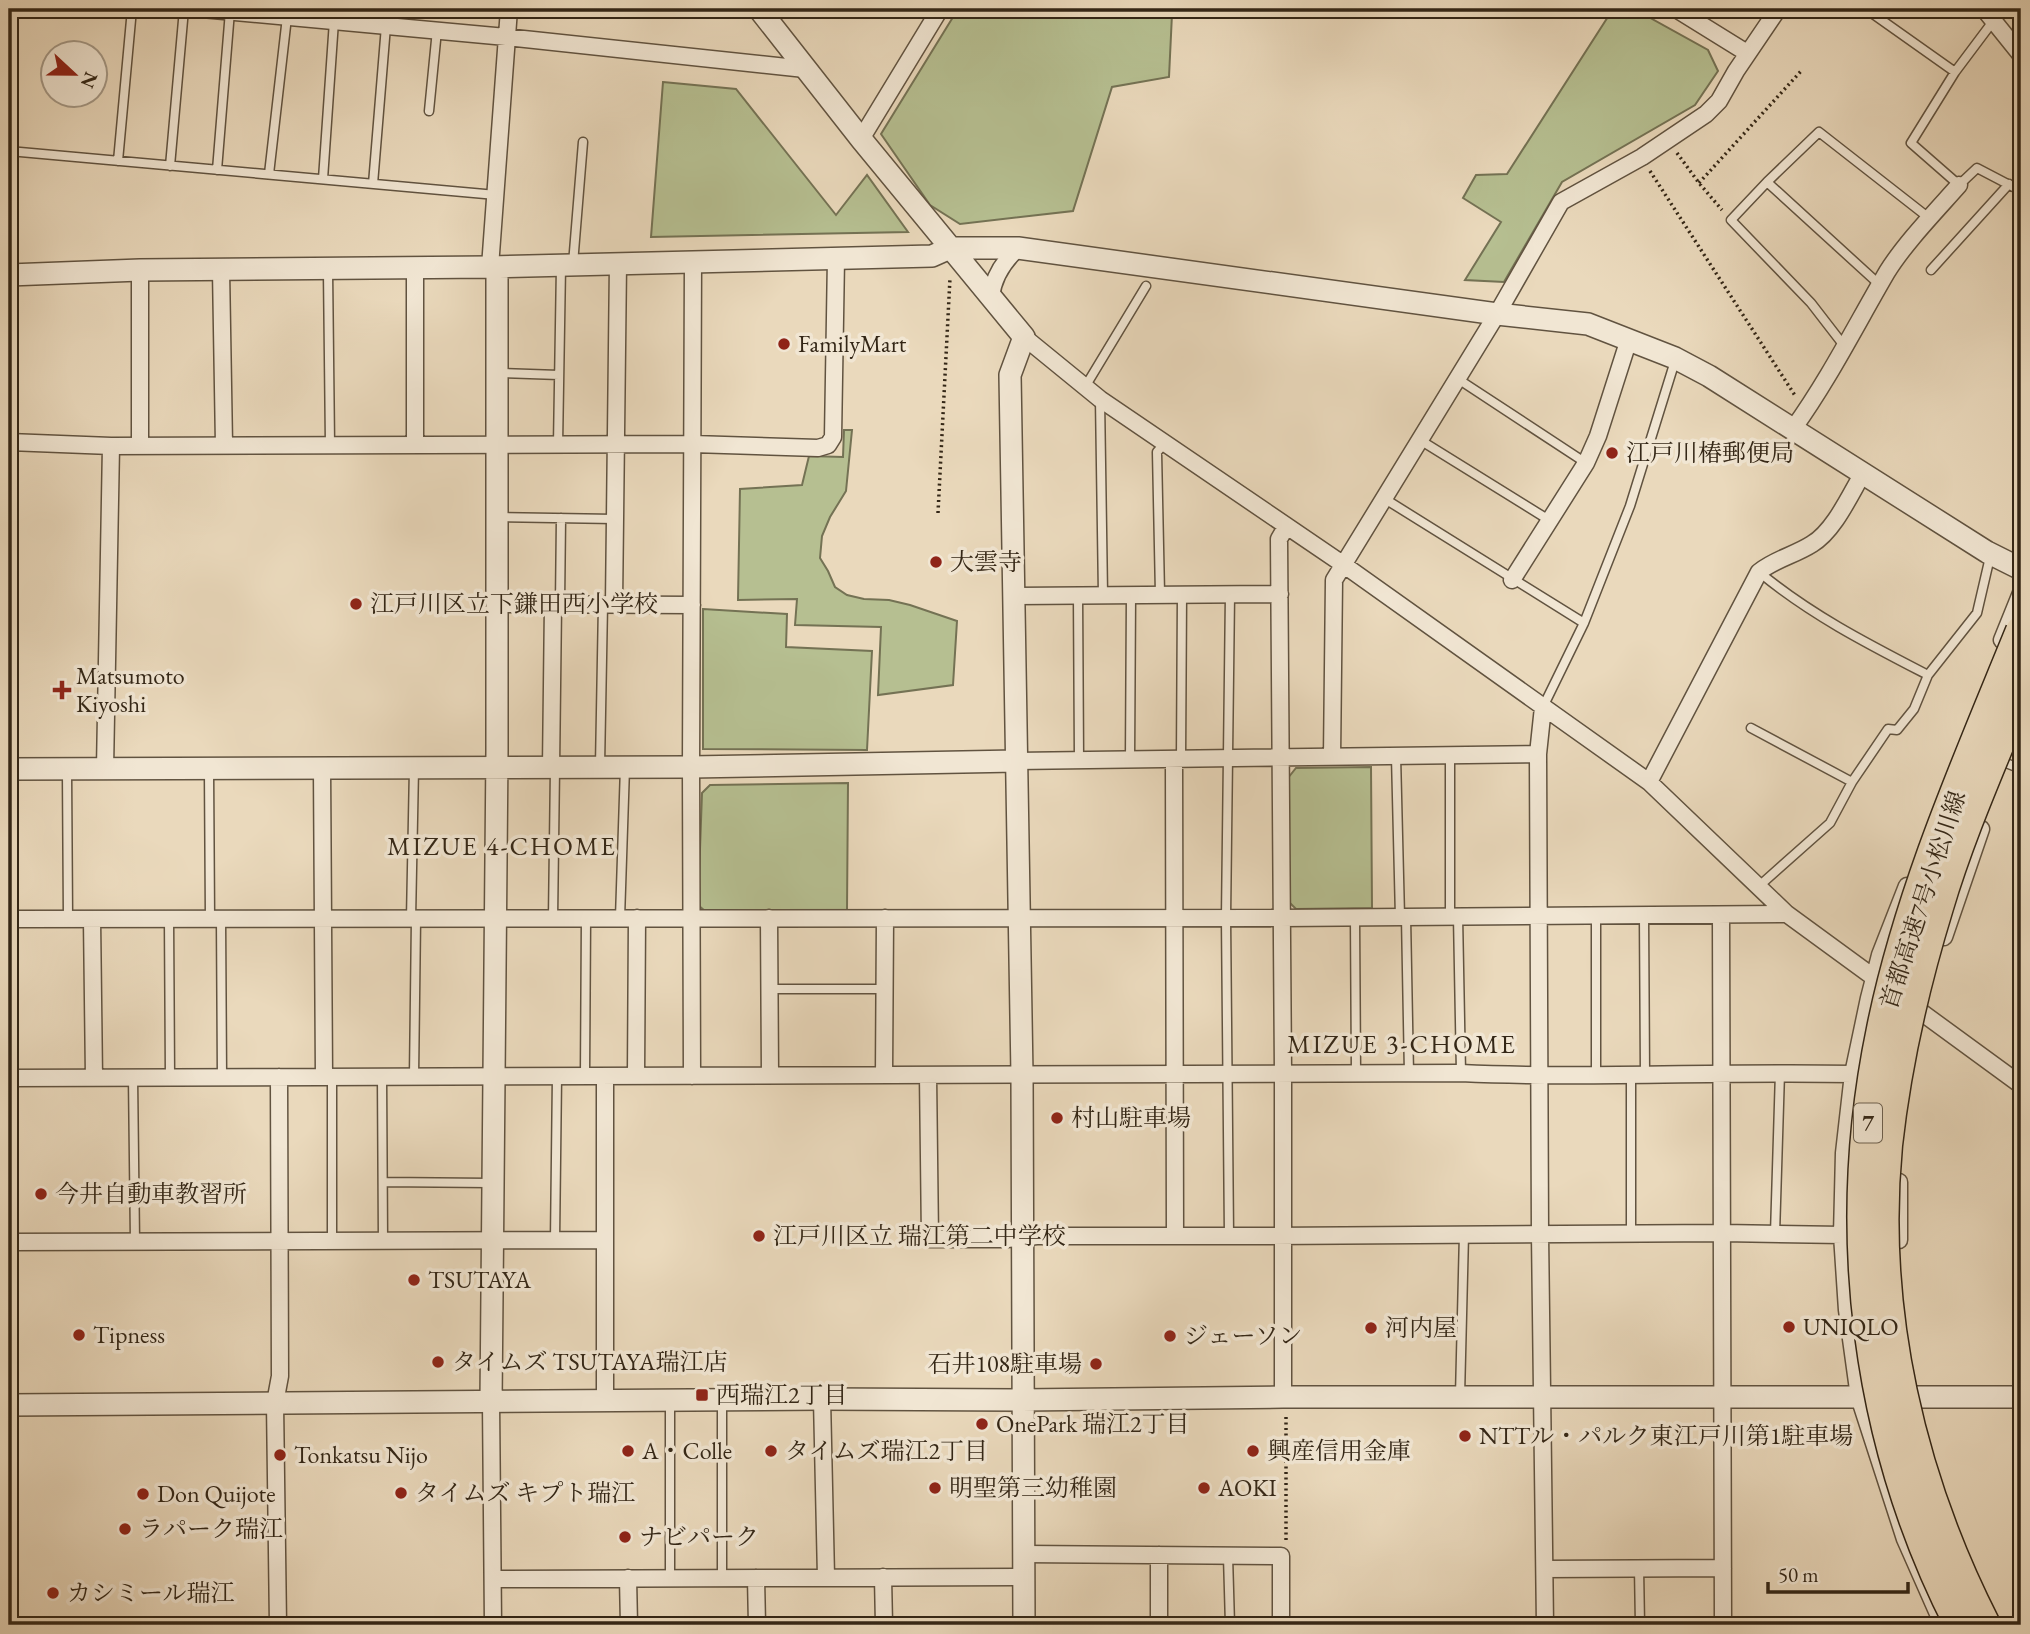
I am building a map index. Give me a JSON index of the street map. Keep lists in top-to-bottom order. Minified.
{"streets":{"highway":["首都高速7号小松川線","7"]},"districts":["MIZUE 4-CHOME","MIZUE 3-CHOME"],"places":{"other":["FamilyMart","江戸川椿郵便局","大雲寺","江戸川区立下鎌田西小学校","村山駐車場","今井自動車教習所","江戸川区立 瑞江第二中学校","TSUTAYA","UNIQLO","河内屋","Tipness","ジェーソン","タイムズ TSUTAYA瑞江店","石井108駐車場","OnePark 瑞江2丁目","NTTル・パルク東江戸川第1駐車場","A・Colle","タイムズ瑞江2丁目","興産信用金庫","Tonkatsu Nijo","明聖第三幼稚園","AOKI","タイムズ キプト瑞江","Don Quijote","ラパーク瑞江","ナビパーク","カシミール瑞江"],"health":["Matsumoto Kiyoshi"],"transit":["西瑞江2丁目"]},"scale_bar":"50 m","north":"right"}
